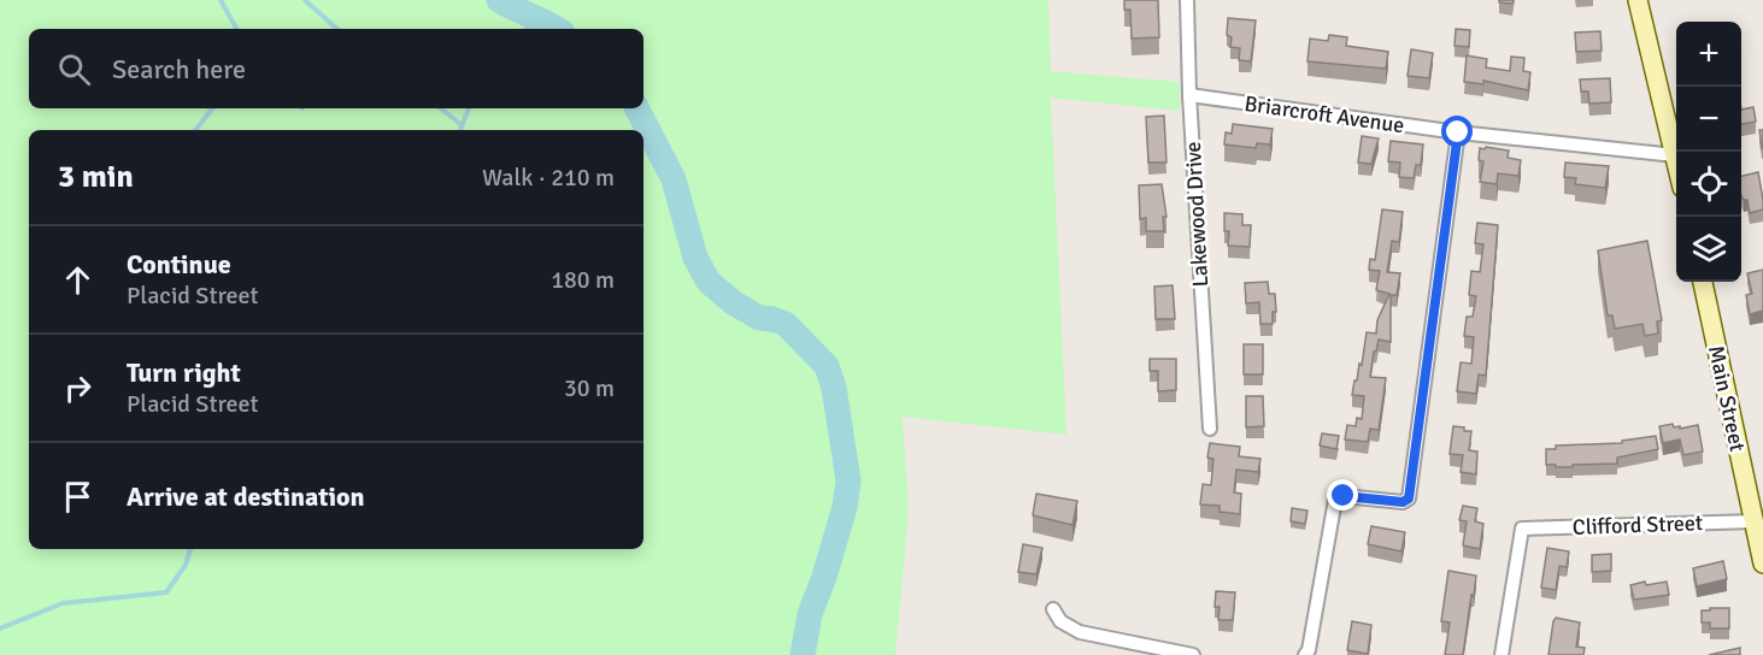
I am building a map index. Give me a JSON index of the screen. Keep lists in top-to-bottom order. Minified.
{"streets":{"main road":["Main Street"],"street":["Briarcroft Avenue","Lakewood Drive","Clifford Street"]},"crossings":[["Briarcroft Avenue","Lakewood Drive"],["Main Street","Clifford Street"]],"page":{"map_buttons":["+","−"],"search":"Search here","heading":["3 min","Walk · 210 m"],"list":[["Continue","Placid Street","180 m"],["Turn right","Placid Street","30 m"],"Arrive at destination"]}}
